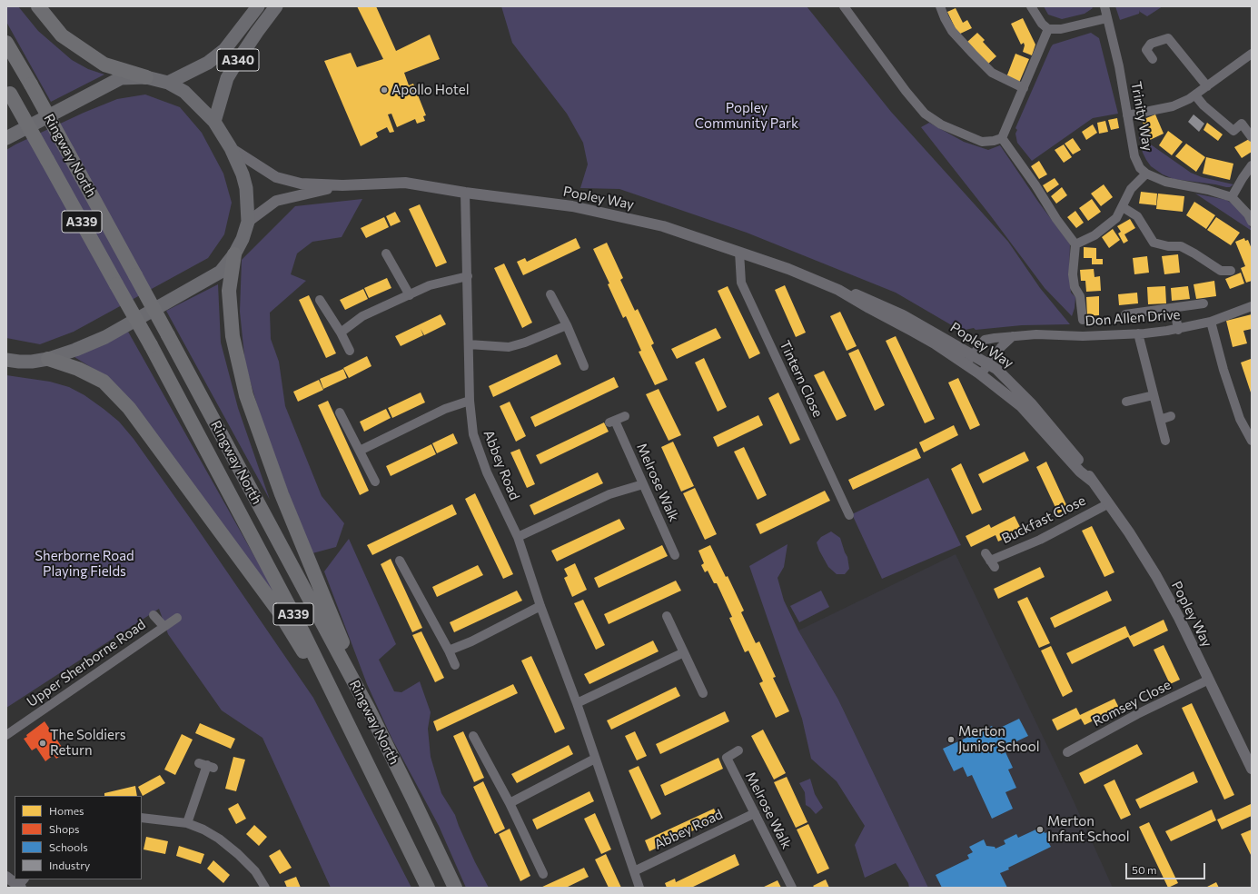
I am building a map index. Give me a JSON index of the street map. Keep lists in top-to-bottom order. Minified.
{"streets":{"highway":["Ringway North","A339"],"main road":["A340"],"street":["Trinity Way","Popley Way","Don Allen Drive","Tintern Close","Abbey Road","Melrose Walk","Buckfast Close","Upper Sherborne Road","Romsey Close"]},"crossings":[["Popley Way","Don Allen Drive"],["Popley Way","Tintern Close"],["Popley Way","Abbey Road"],["Popley Way","Buckfast Close"],["Popley Way","Romsey Close"],["Abbey Road","Melrose Walk"]],"parks":["Popley Community Park","Sherborne Road Playing Fields"],"places":["Apollo Hotel","Merton Junior School","The Soldiers Return","Merton Infant School"],"legend":["Homes","Shops","Schools","Industry"],"scale_bar":"50 m"}
